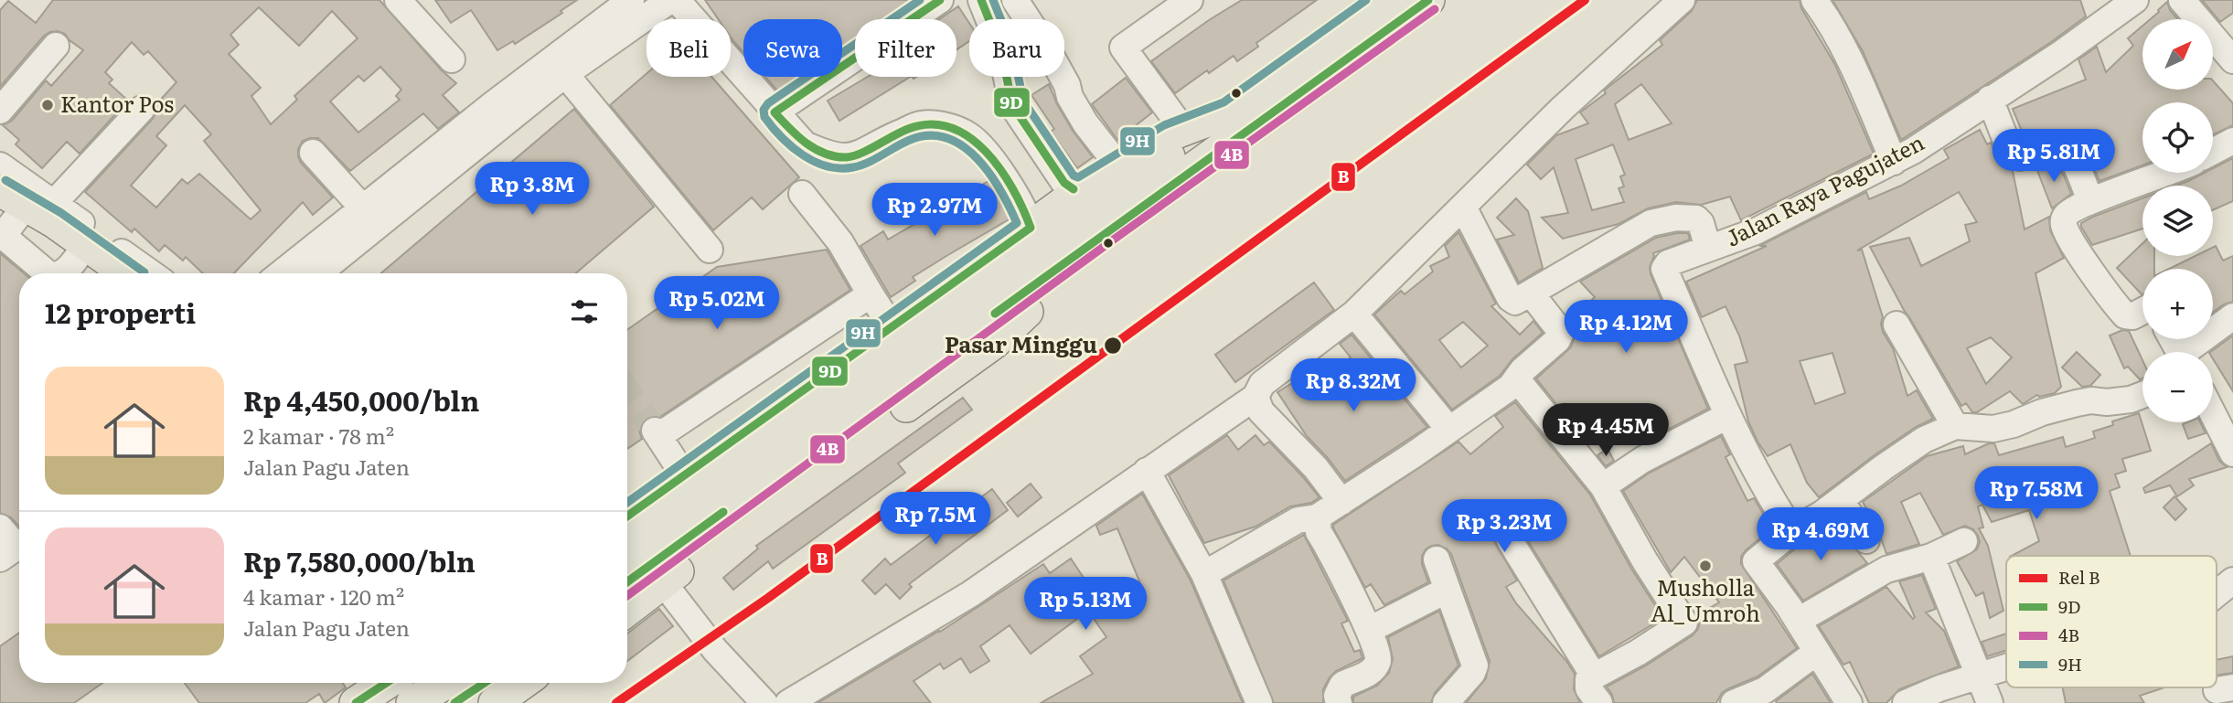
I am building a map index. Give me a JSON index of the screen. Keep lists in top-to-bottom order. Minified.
{"streets":{"street":["Jalan Raya Pagujaten"]},"places":["Kantor Pos","Pasar Minggu","Musholla Al_Umroh"],"lines":["rail line B","transit line 9D","transit line 9H","transit line 4B"],"legend":["Rel B","9D","4B","9H"],"north":"top right","page":{"map_buttons":["+","−"],"chip":["Beli","Sewa","Filter","Baru"],"price":["Rp 5.81M","Rp 3.8M","Rp 2.97M","Rp 5.02M","Rp 4.12M","Rp 8.32M","Rp 4.45M","Rp 7.58M","Rp 7.5M","Rp 3.23M","Rp 4.69M","Rp 5.13M"],"heading":"12 properti","list":[{"name":"Rp 4,450,000/bln","note":"2 kamar · 78 m² · Jalan Pagu Jaten"},{"name":"Rp 7,580,000/bln","note":"4 kamar · 120 m² · Jalan Pagu Jaten"}]}}
